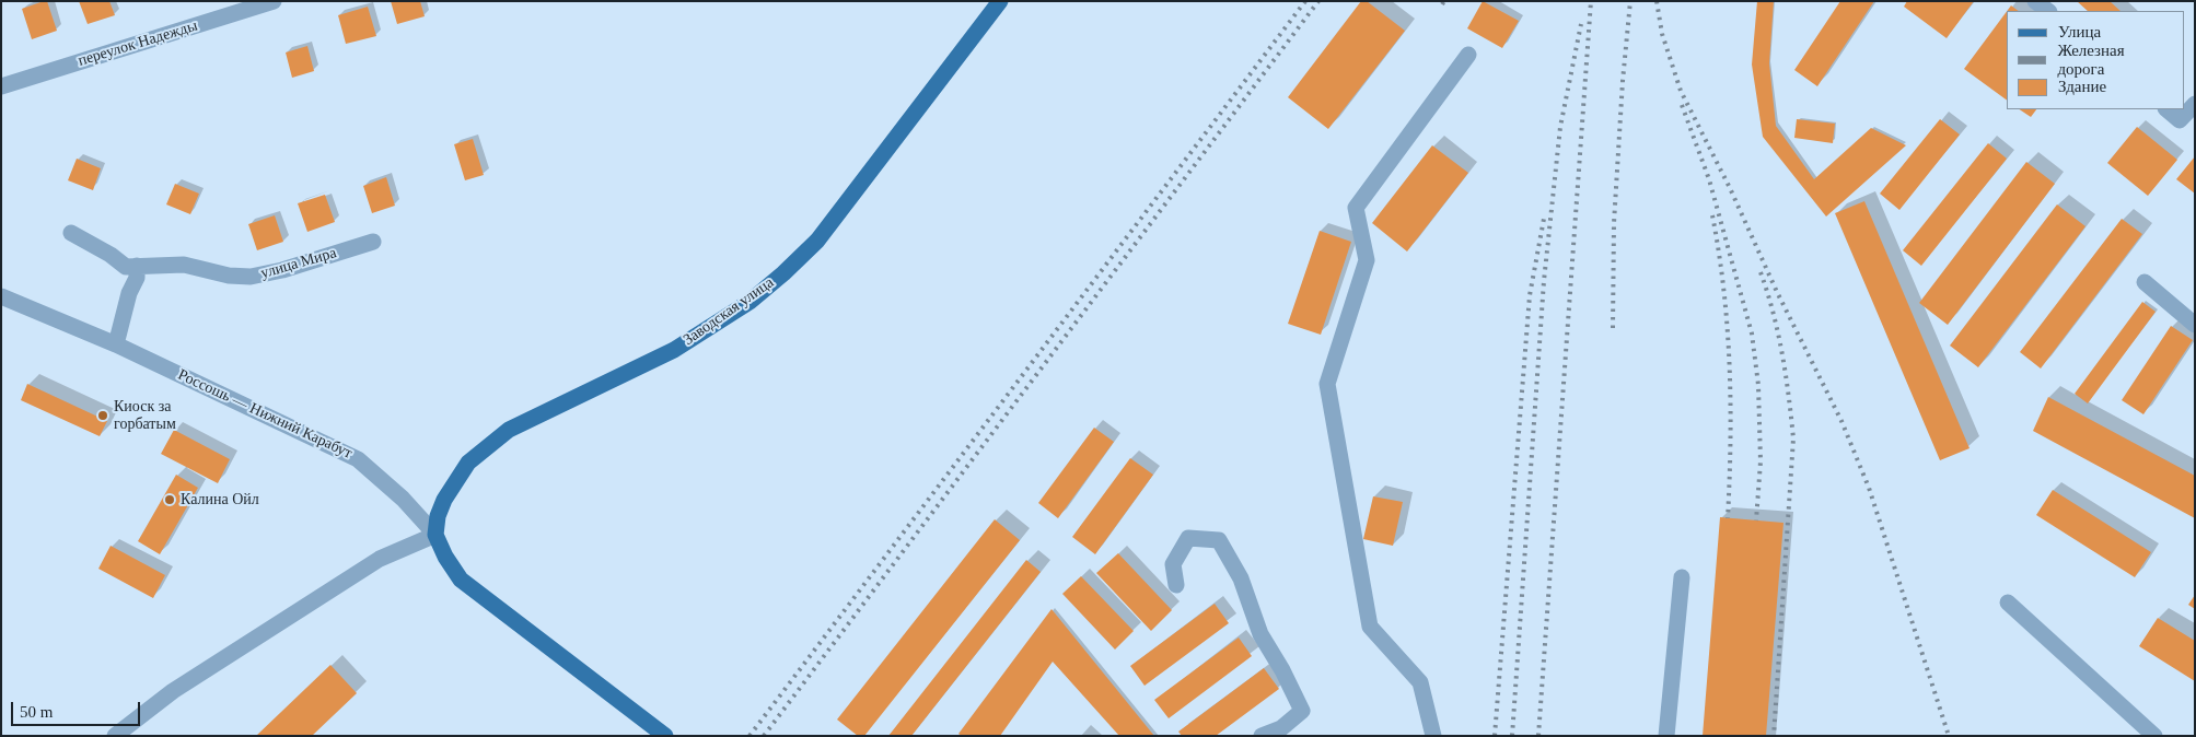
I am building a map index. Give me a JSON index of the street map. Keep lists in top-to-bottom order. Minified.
{"streets":{"main road":["Заводская улица","Россошь — Нижний Карабут"],"street":["переулок Надежды","улица Мира"]},"crossings":[["Заводская улица","Россошь — Нижний Карабут"]],"places":["Киоск за горбатым","Калина Ойл"],"legend":["Улица","Железная дорога","Здание"],"scale_bar":"50 m"}
